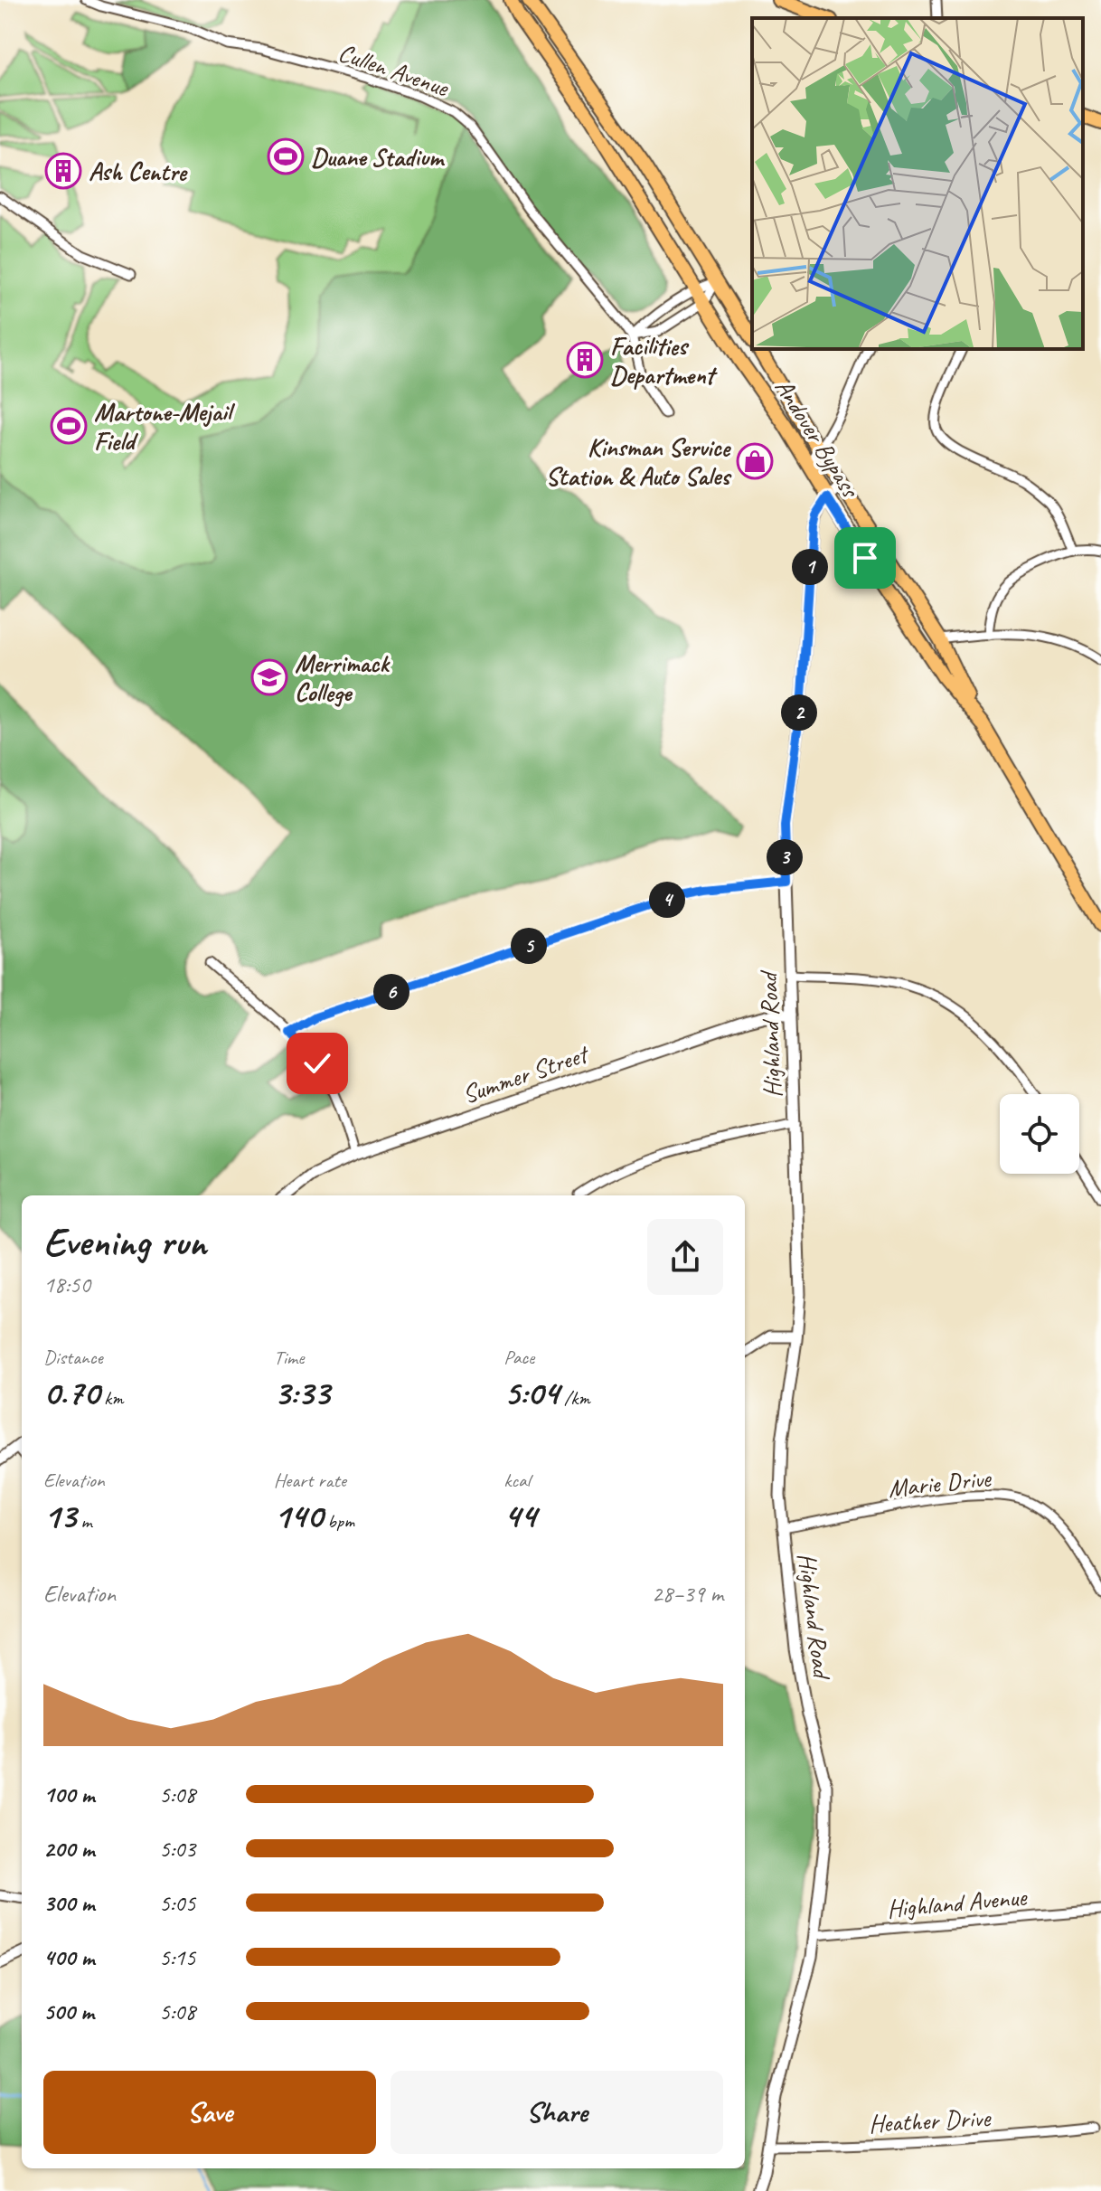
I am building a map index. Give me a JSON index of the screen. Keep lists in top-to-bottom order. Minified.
{"streets":{"main road":["Andover Bypass"],"street":["Cullen Avenue","Highland Road","Summer Street","Marie Drive","Highland Avenue","Heather Drive"]},"crossings":[["Andover Bypass","Highland Road"],["Highland Road","Summer Street"],["Highland Road","Marie Drive"],["Highland Road","Highland Avenue"],["Highland Road","Heather Drive"]],"places":{"sports":["Duane Stadium","Martone-Mejail Field"],"building":["Ash Centre","Facilities Department"],"shop":["Kinsman Service Station & Auto Sales"],"school or university":["Merrimack College"]},"page":{"pins":["1","2","3","4","5","6"],"heading":["Evening run","18:50"],"stats":[["Distance","0.70 km"],["Time","3:33"],["Pace","5:04 /km"],["Elevation","13 m"],["Heart rate","140 bpm"],["kcal","44"]],"chart":["Elevation","28–39 m"],"list":[{"name":"100 m","note":"5:08"},{"name":"200 m","note":"5:03"},{"name":"300 m","note":"5:05"},{"name":"400 m","note":"5:15"},{"name":"500 m","note":"5:08"}],"buttons":["Save","Share"]}}
